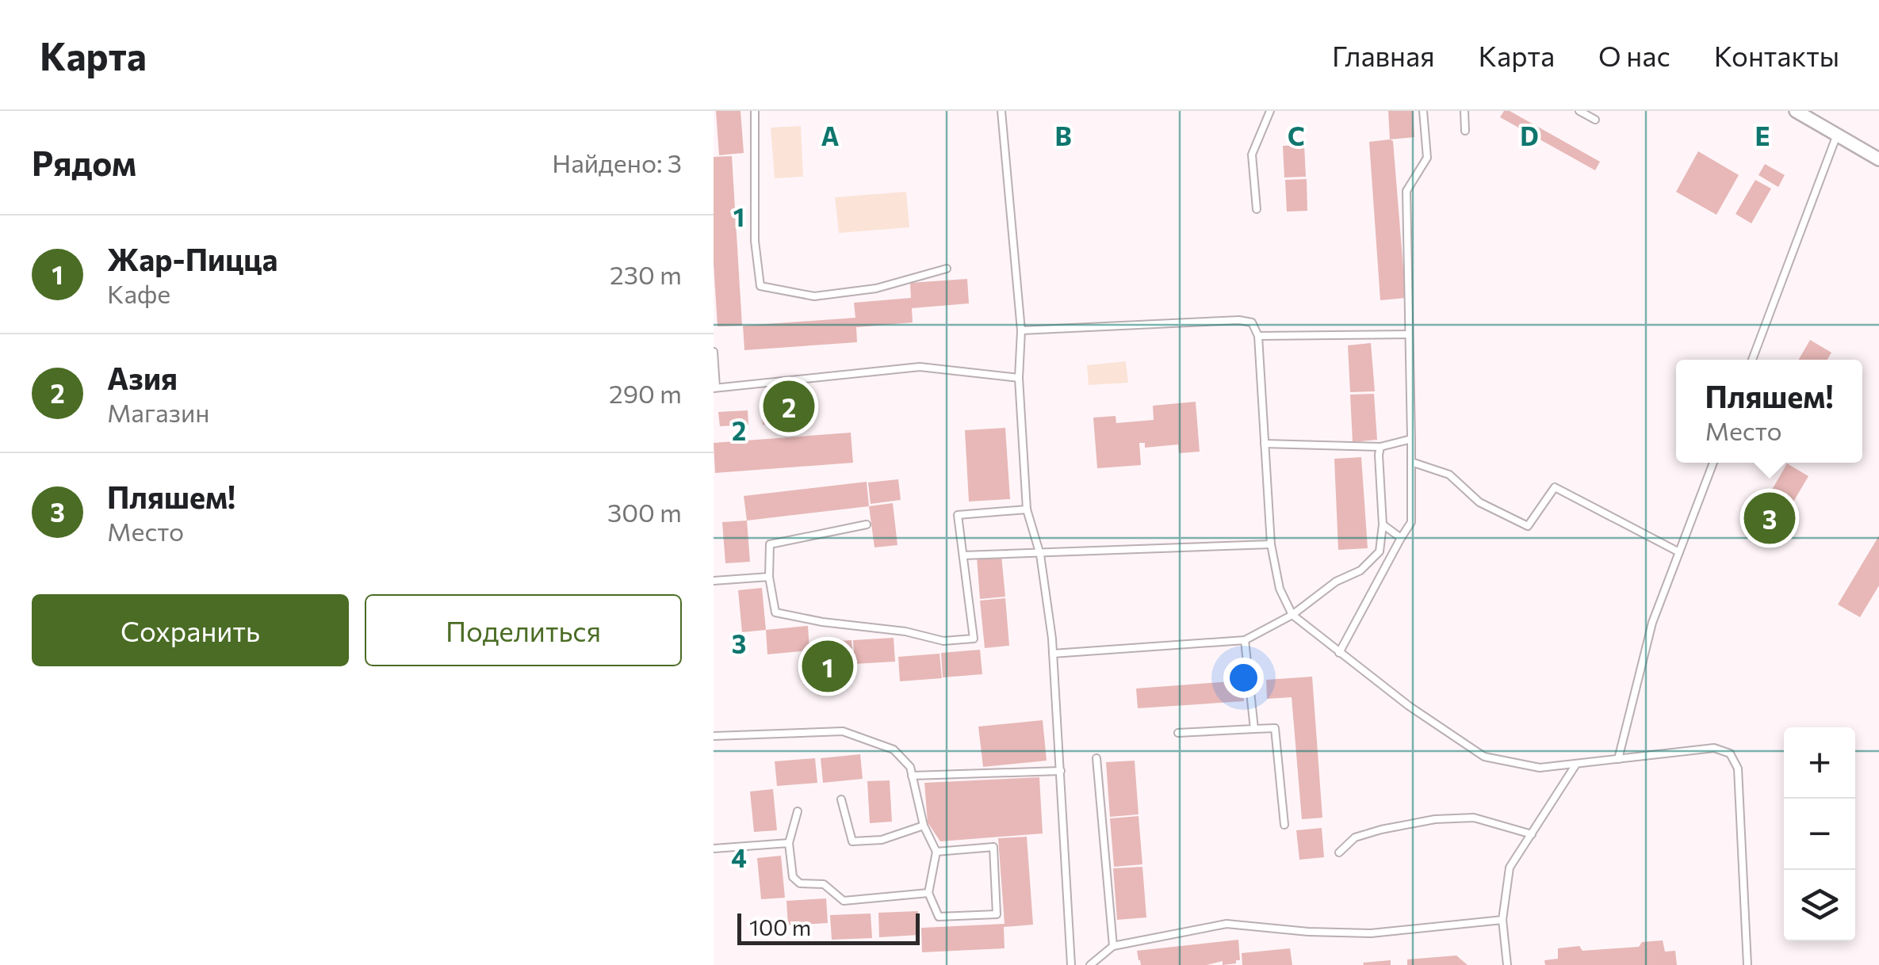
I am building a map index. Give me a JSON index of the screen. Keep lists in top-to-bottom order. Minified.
{"scale_bar":"100 m","page":{"header":"Карта","nav":["Главная","Карта","О нас","Контакты"],"heading":["Рядом","Найдено: 3"],"list":[{"mark":"1","name":"Жар-Пицца","note":"Кафе","value":"230 m"},{"mark":"2","name":"Азия","note":"Магазин","value":"290 m"},{"mark":"3","name":"Пляшем!","note":"Место","value":"300 m"}],"popup":["Пляшем!","Место"],"pins":["2","3","1"],"buttons":["Сохранить","Поделиться"],"map_buttons":["+","−"],"scale":"100 m"},"grid":{"columns":["A","B","C","D","E"],"rows":["1","2","3","4"]}}
